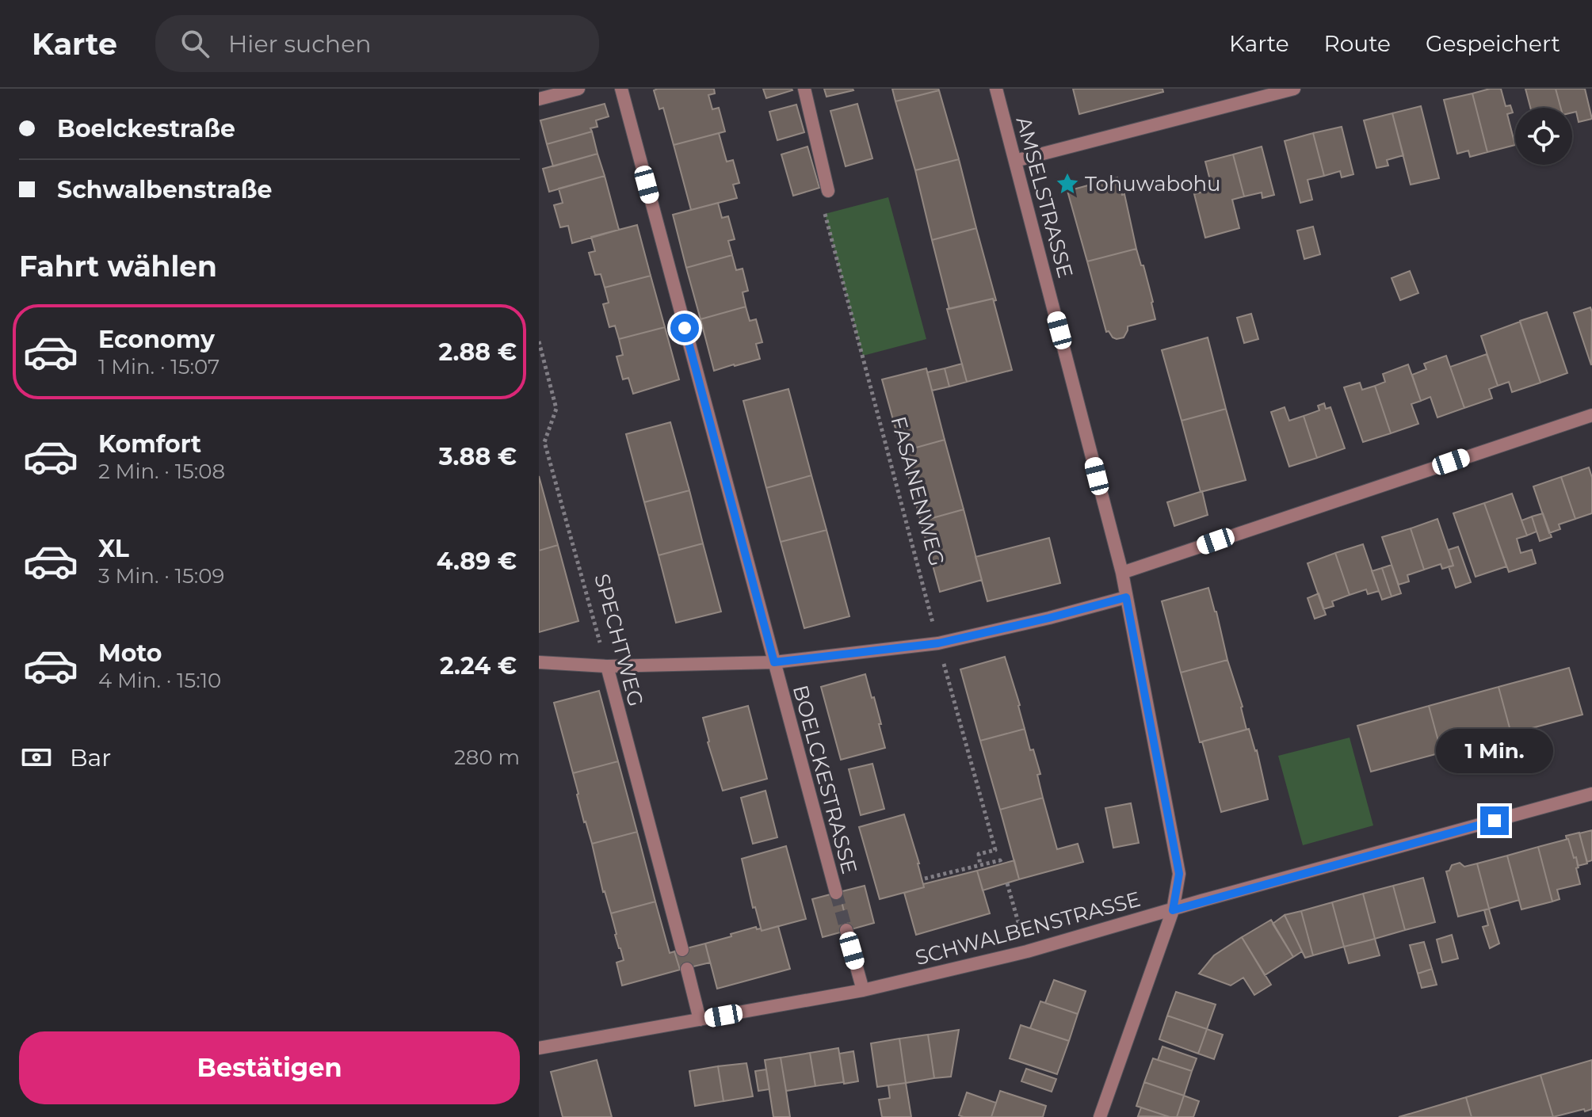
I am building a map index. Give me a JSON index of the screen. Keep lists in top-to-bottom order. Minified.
{"streets":{"street":["AMSELSTRASSE","SPECHTWEG","BOELCKESTRASSE","SCHWALBENSTRASSE"],"path":["FASANENWEG"]},"crossings":[["AMSELSTRASSE","SCHWALBENSTRASSE"]],"places":{"place":["Tohuwabohu"]},"page":{"header":"Karte","search":"Hier suchen","nav":["Karte","Route","Gespeichert"],"banner":["Boelckestraße","Schwalbenstraße"],"heading":"Fahrt wählen","list":[{"name":"Economy","note":"1 Min. · 15:07","value":"2.88 €"},{"name":"Komfort","note":"2 Min. · 15:08","value":"3.88 €"},{"name":"XL","note":"3 Min. · 15:09","value":"4.89 €"},{"name":"Moto","note":"4 Min. · 15:10","value":"2.24 €"}],"pay":["Bar","280 m"],"bubble":"1 Min.","buttons":"Bestätigen"}}
